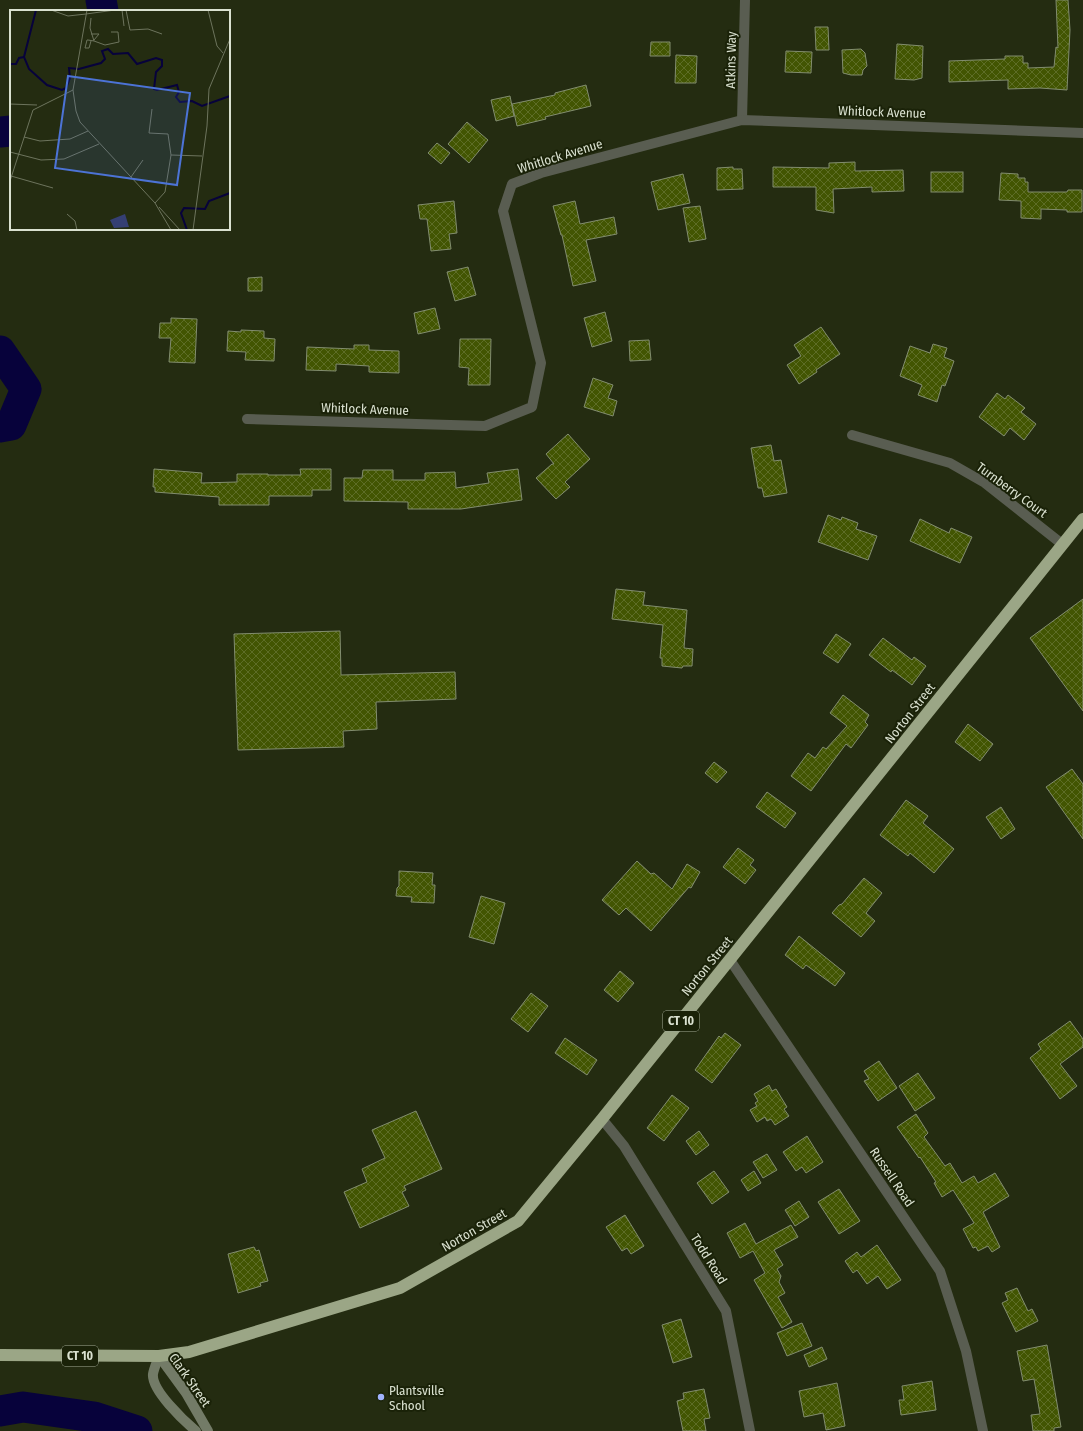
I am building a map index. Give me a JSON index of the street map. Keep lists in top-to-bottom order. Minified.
{"streets":{"highway":["Norton Street","CT 10"],"main road":["Clark Street"],"street":["Atkins Way","Whitlock Avenue","Turnberry Court","Russell Road","Todd Road"]},"crossings":[["Atkins Way","Whitlock Avenue"],["Turnberry Court","Norton Street"],["Norton Street","CT 10"],["Norton Street","Russell Road"],["Norton Street","Todd Road"],["Norton Street","Clark Street"],["CT 10","Clark Street"]],"places":["Plantsville School"]}
